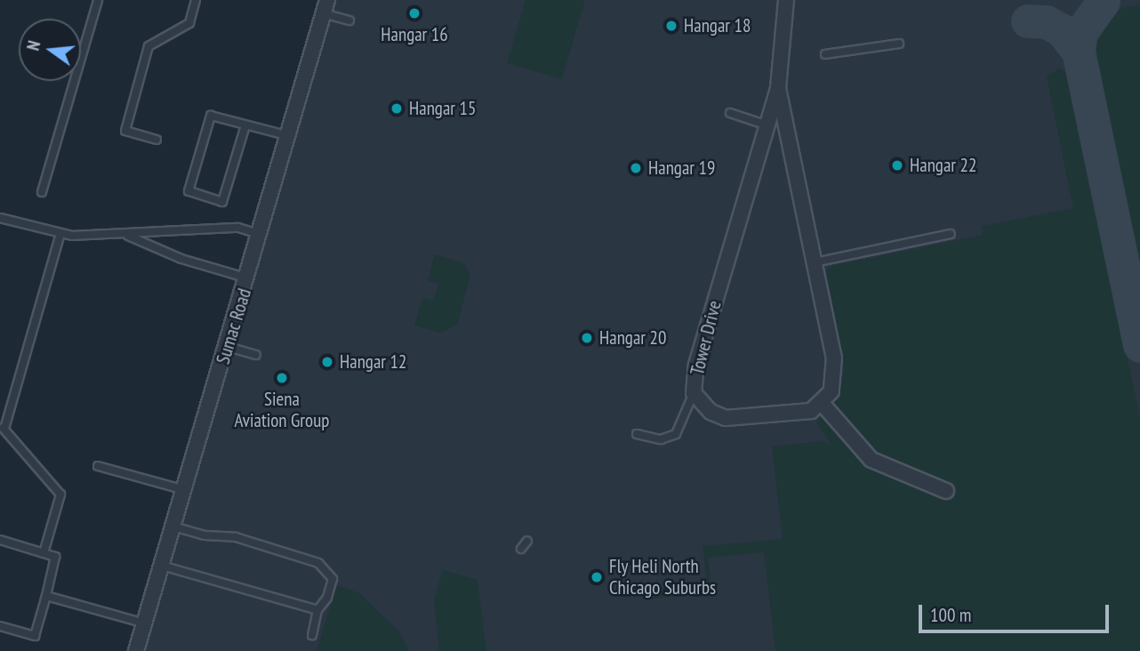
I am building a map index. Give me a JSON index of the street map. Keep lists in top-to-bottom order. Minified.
{"streets":{"street":["Sumac Road","Tower Drive"]},"places":["Hangar 16","Hangar 18","Hangar 15","Hangar 22","Hangar 19","Hangar 20","Hangar 12","Siena Aviation Group","Fly Heli North Chicago Suburbs"],"scale_bar":"100 m","north":"left"}
